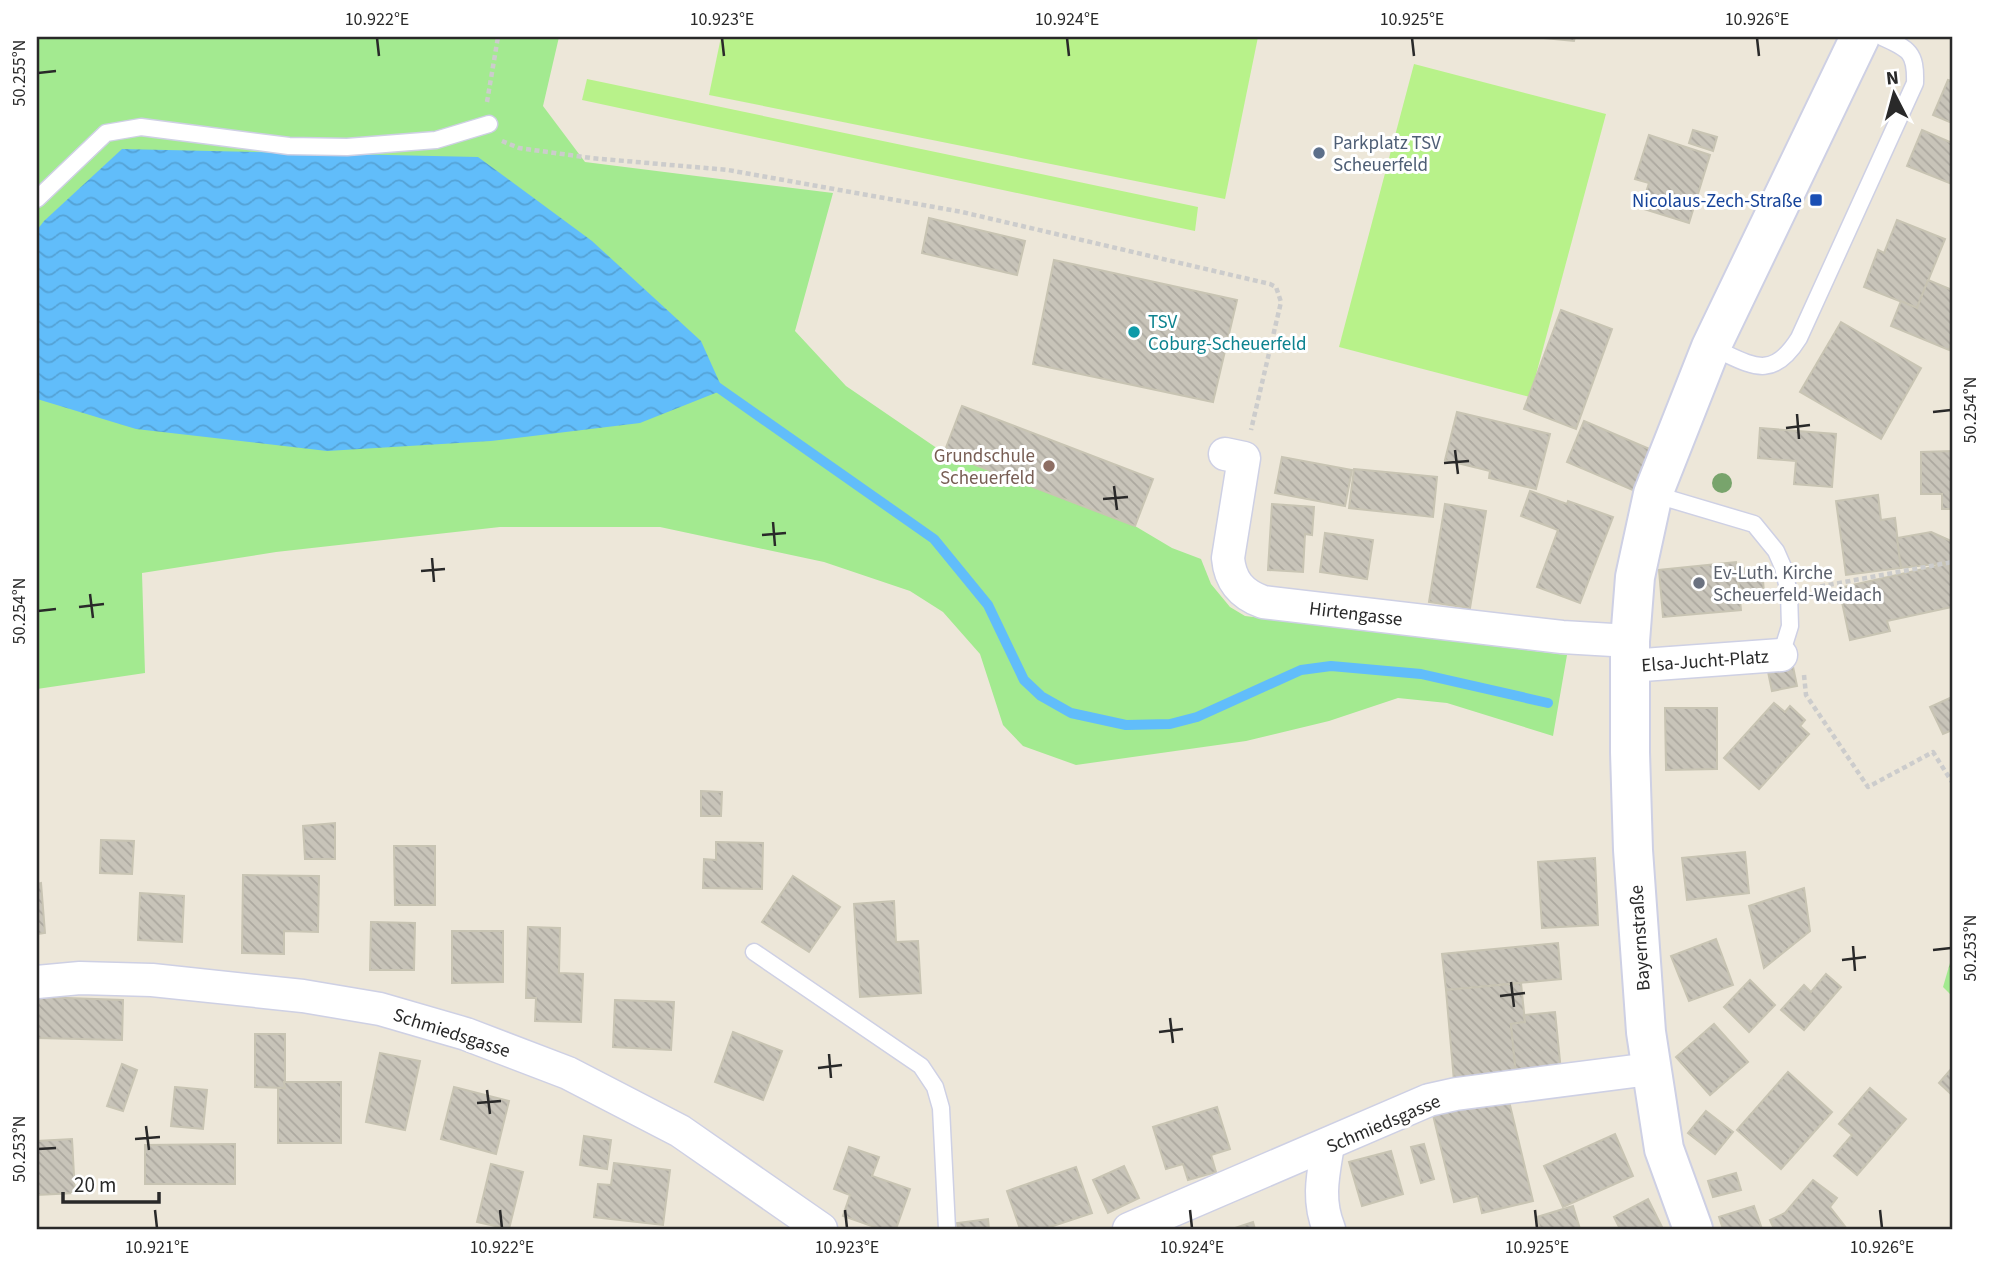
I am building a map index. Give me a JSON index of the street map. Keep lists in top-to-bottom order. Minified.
{"streets":{"street":["Hirtengasse","Elsa-Jucht-Platz","Bayernstraße","Schmiedsgasse"]},"crossings":[["Hirtengasse","Elsa-Jucht-Platz"],["Hirtengasse","Bayernstraße"],["Elsa-Jucht-Platz","Bayernstraße"],["Bayernstraße","Schmiedsgasse"]],"places":{"other":["Parkplatz TSV Scheuerfeld","TSV Coburg-Scheuerfeld","Grundschule Scheuerfeld","Ev-Luth. Kirche Scheuerfeld-Weidach"],"transit":["Nicolaus-Zech-Straße"]},"scale_bar":"20 m","north":"top","coordinates":["10.922°E","10.923°E","10.924°E","10.925°E","10.926°E","50.255°N","50.254°N","50.253°N","10.921°E"]}
